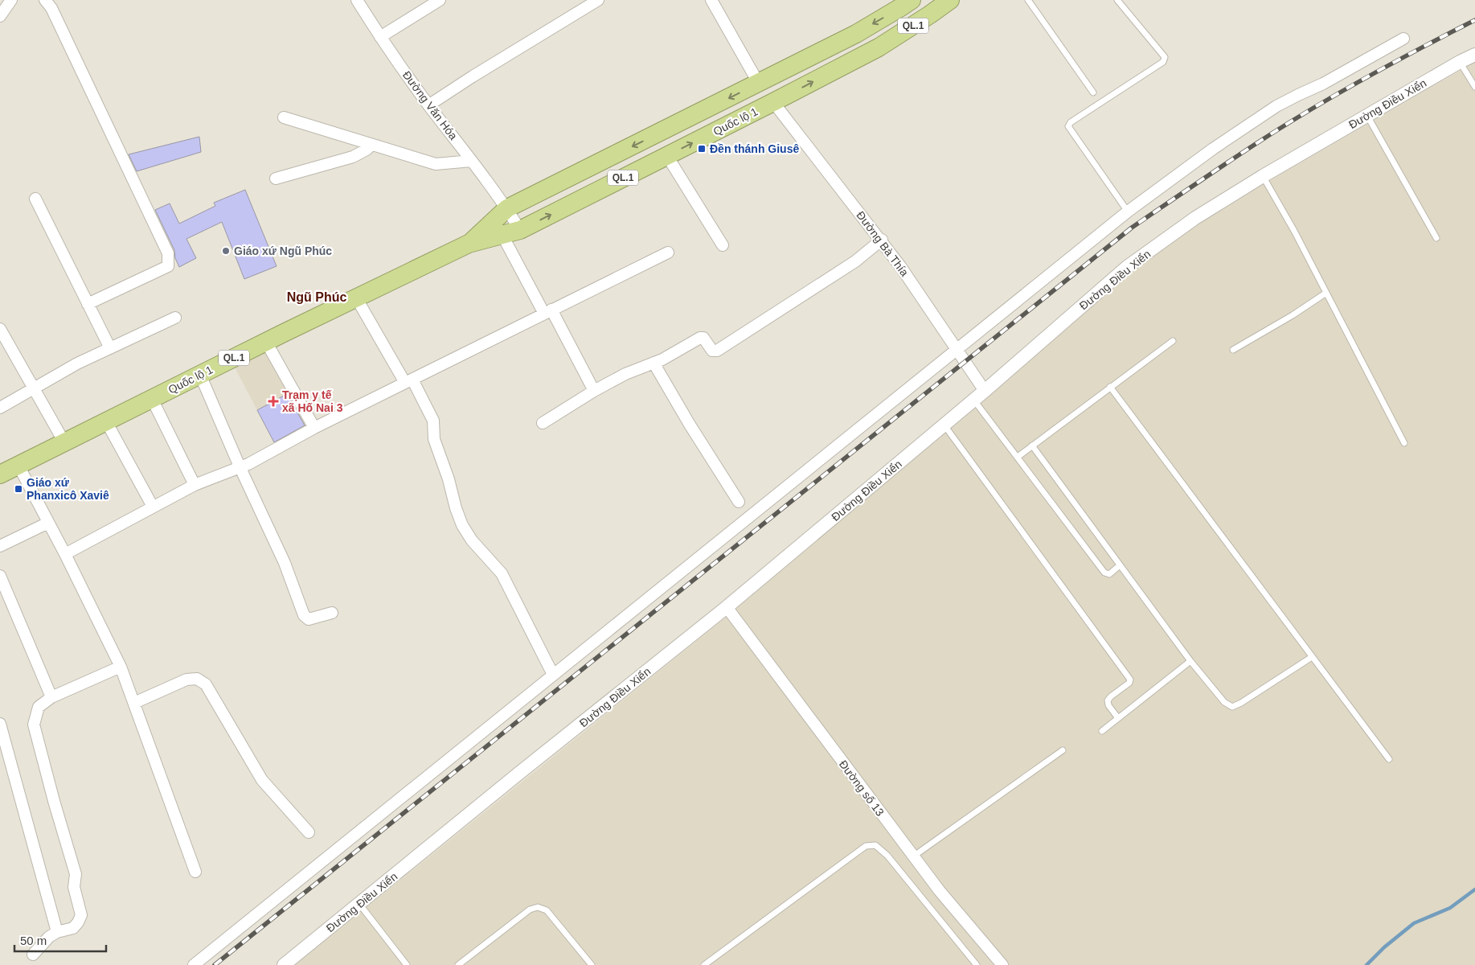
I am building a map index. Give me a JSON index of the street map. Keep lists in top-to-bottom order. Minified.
{"streets":{"highway":["QL.1","Quốc lộ 1"],"street":["Đường Điều Xiển","Đường Văn Hóa","Đường Bà Thía","Đường số 13"]},"crossings":[["Đường Điều Xiển","Đường Bà Thía"],["Đường Điều Xiển","Đường số 13"],["Đường Văn Hóa","Quốc lộ 1"],["Quốc lộ 1","Đường Bà Thía"]],"districts":["Ngũ Phúc"],"places":{"transit":["Đền thánh Giusê","Giáo xứ Phanxicô Xaviê"],"other":["Giáo xứ Ngũ Phúc"],"health":["Trạm y tế xã Hố Nai 3"]},"scale_bar":"50 m"}
